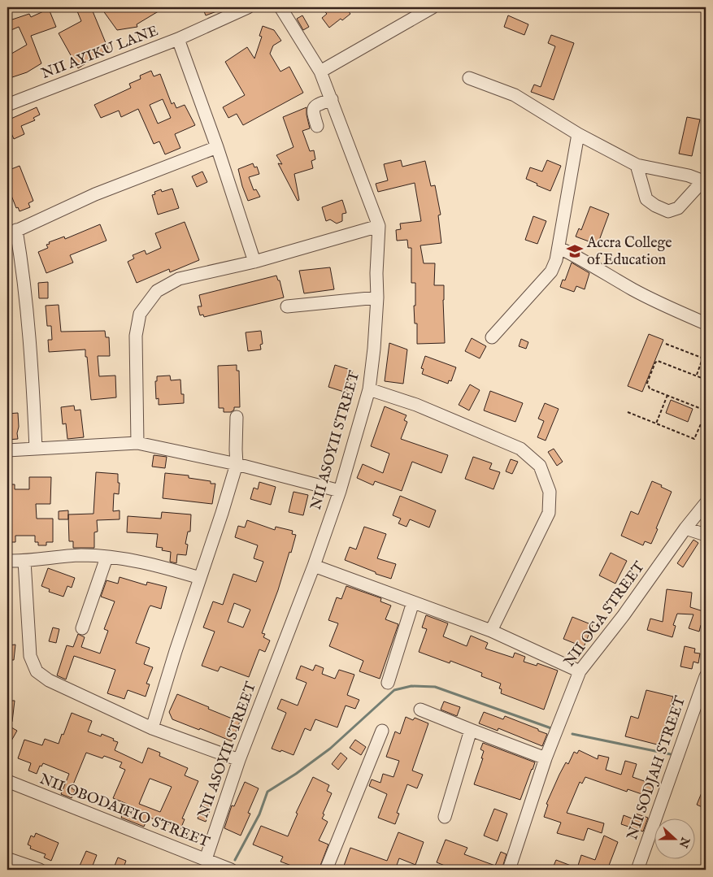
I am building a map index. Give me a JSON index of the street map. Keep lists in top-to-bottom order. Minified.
{"streets":{"street":["NII AYIKU LANE","NII ASOYII STREET","NII OGA STREET","NII SODJAH STREET","NII OBODAIFIO STREET"]},"crossings":[["NII ASOYII STREET","NII OBODAIFIO STREET"]],"places":{"school or university":["Accra College of Education"]},"north":"right"}
